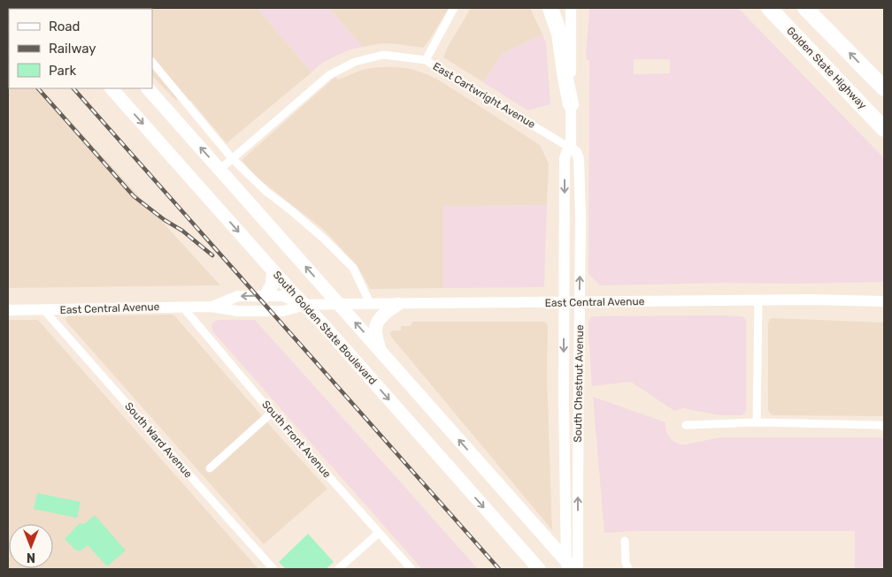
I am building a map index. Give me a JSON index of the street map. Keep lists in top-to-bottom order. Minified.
{"streets":{"highway":["Golden State Highway"],"main road":["East Central Avenue","South Golden State Boulevard","South Chestnut Avenue"],"street":["East Cartwright Avenue","South Front Avenue","South Ward Avenue"]},"crossings":[["East Cartwright Avenue","South Chestnut Avenue"],["East Central Avenue","South Golden State Boulevard"],["East Central Avenue","South Chestnut Avenue"],["East Central Avenue","South Front Avenue"],["East Central Avenue","South Ward Avenue"]],"legend":["Road","Railway","Park"],"north":"bottom"}
